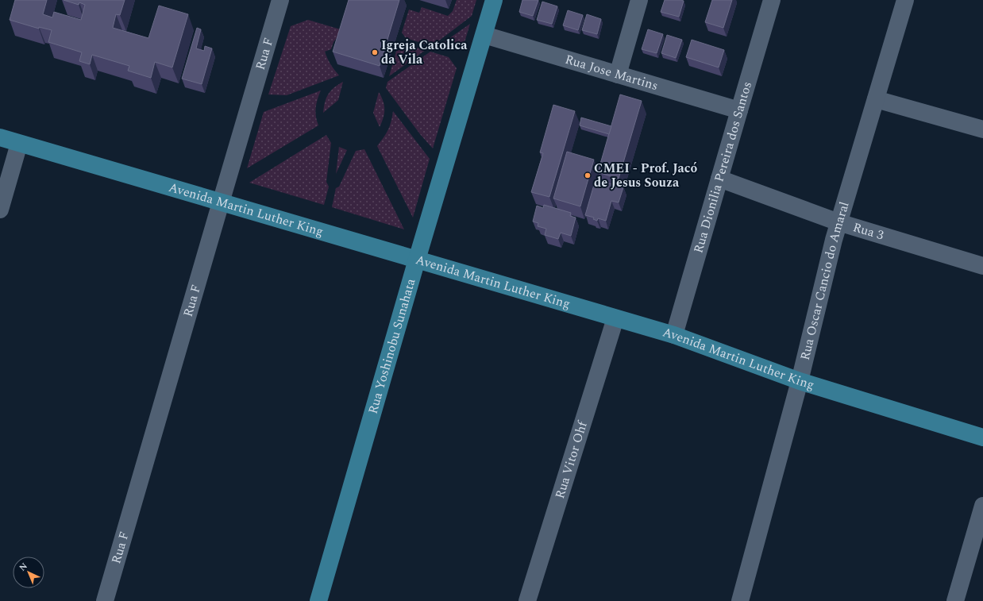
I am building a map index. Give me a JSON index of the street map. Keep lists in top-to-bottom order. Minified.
{"streets":{"main road":["Avenida Martin Luther King","Rua Yoshinobu Sunahata"],"street":["Rua F","Rua Jose Martins","Rua Dionilia Pereira dos Santos","Rua 3","Rua Oscar Cancio do Amaral","Rua Vitor Ohf"]},"crossings":[["Rua F","Avenida Martin Luther King"],["Rua Jose Martins","Rua Dionilia Pereira dos Santos"],["Rua Jose Martins","Rua Yoshinobu Sunahata"],["Rua Dionilia Pereira dos Santos","Avenida Martin Luther King"],["Rua Dionilia Pereira dos Santos","Rua 3"],["Avenida Martin Luther King","Rua Oscar Cancio do Amaral"],["Avenida Martin Luther King","Rua Yoshinobu Sunahata"],["Avenida Martin Luther King","Rua Vitor Ohf"],["Rua 3","Rua Oscar Cancio do Amaral"]],"places":["Igreja Catolica da Vila","CMEI - Prof. Jacó de Jesus Souza"],"north":"top left"}
